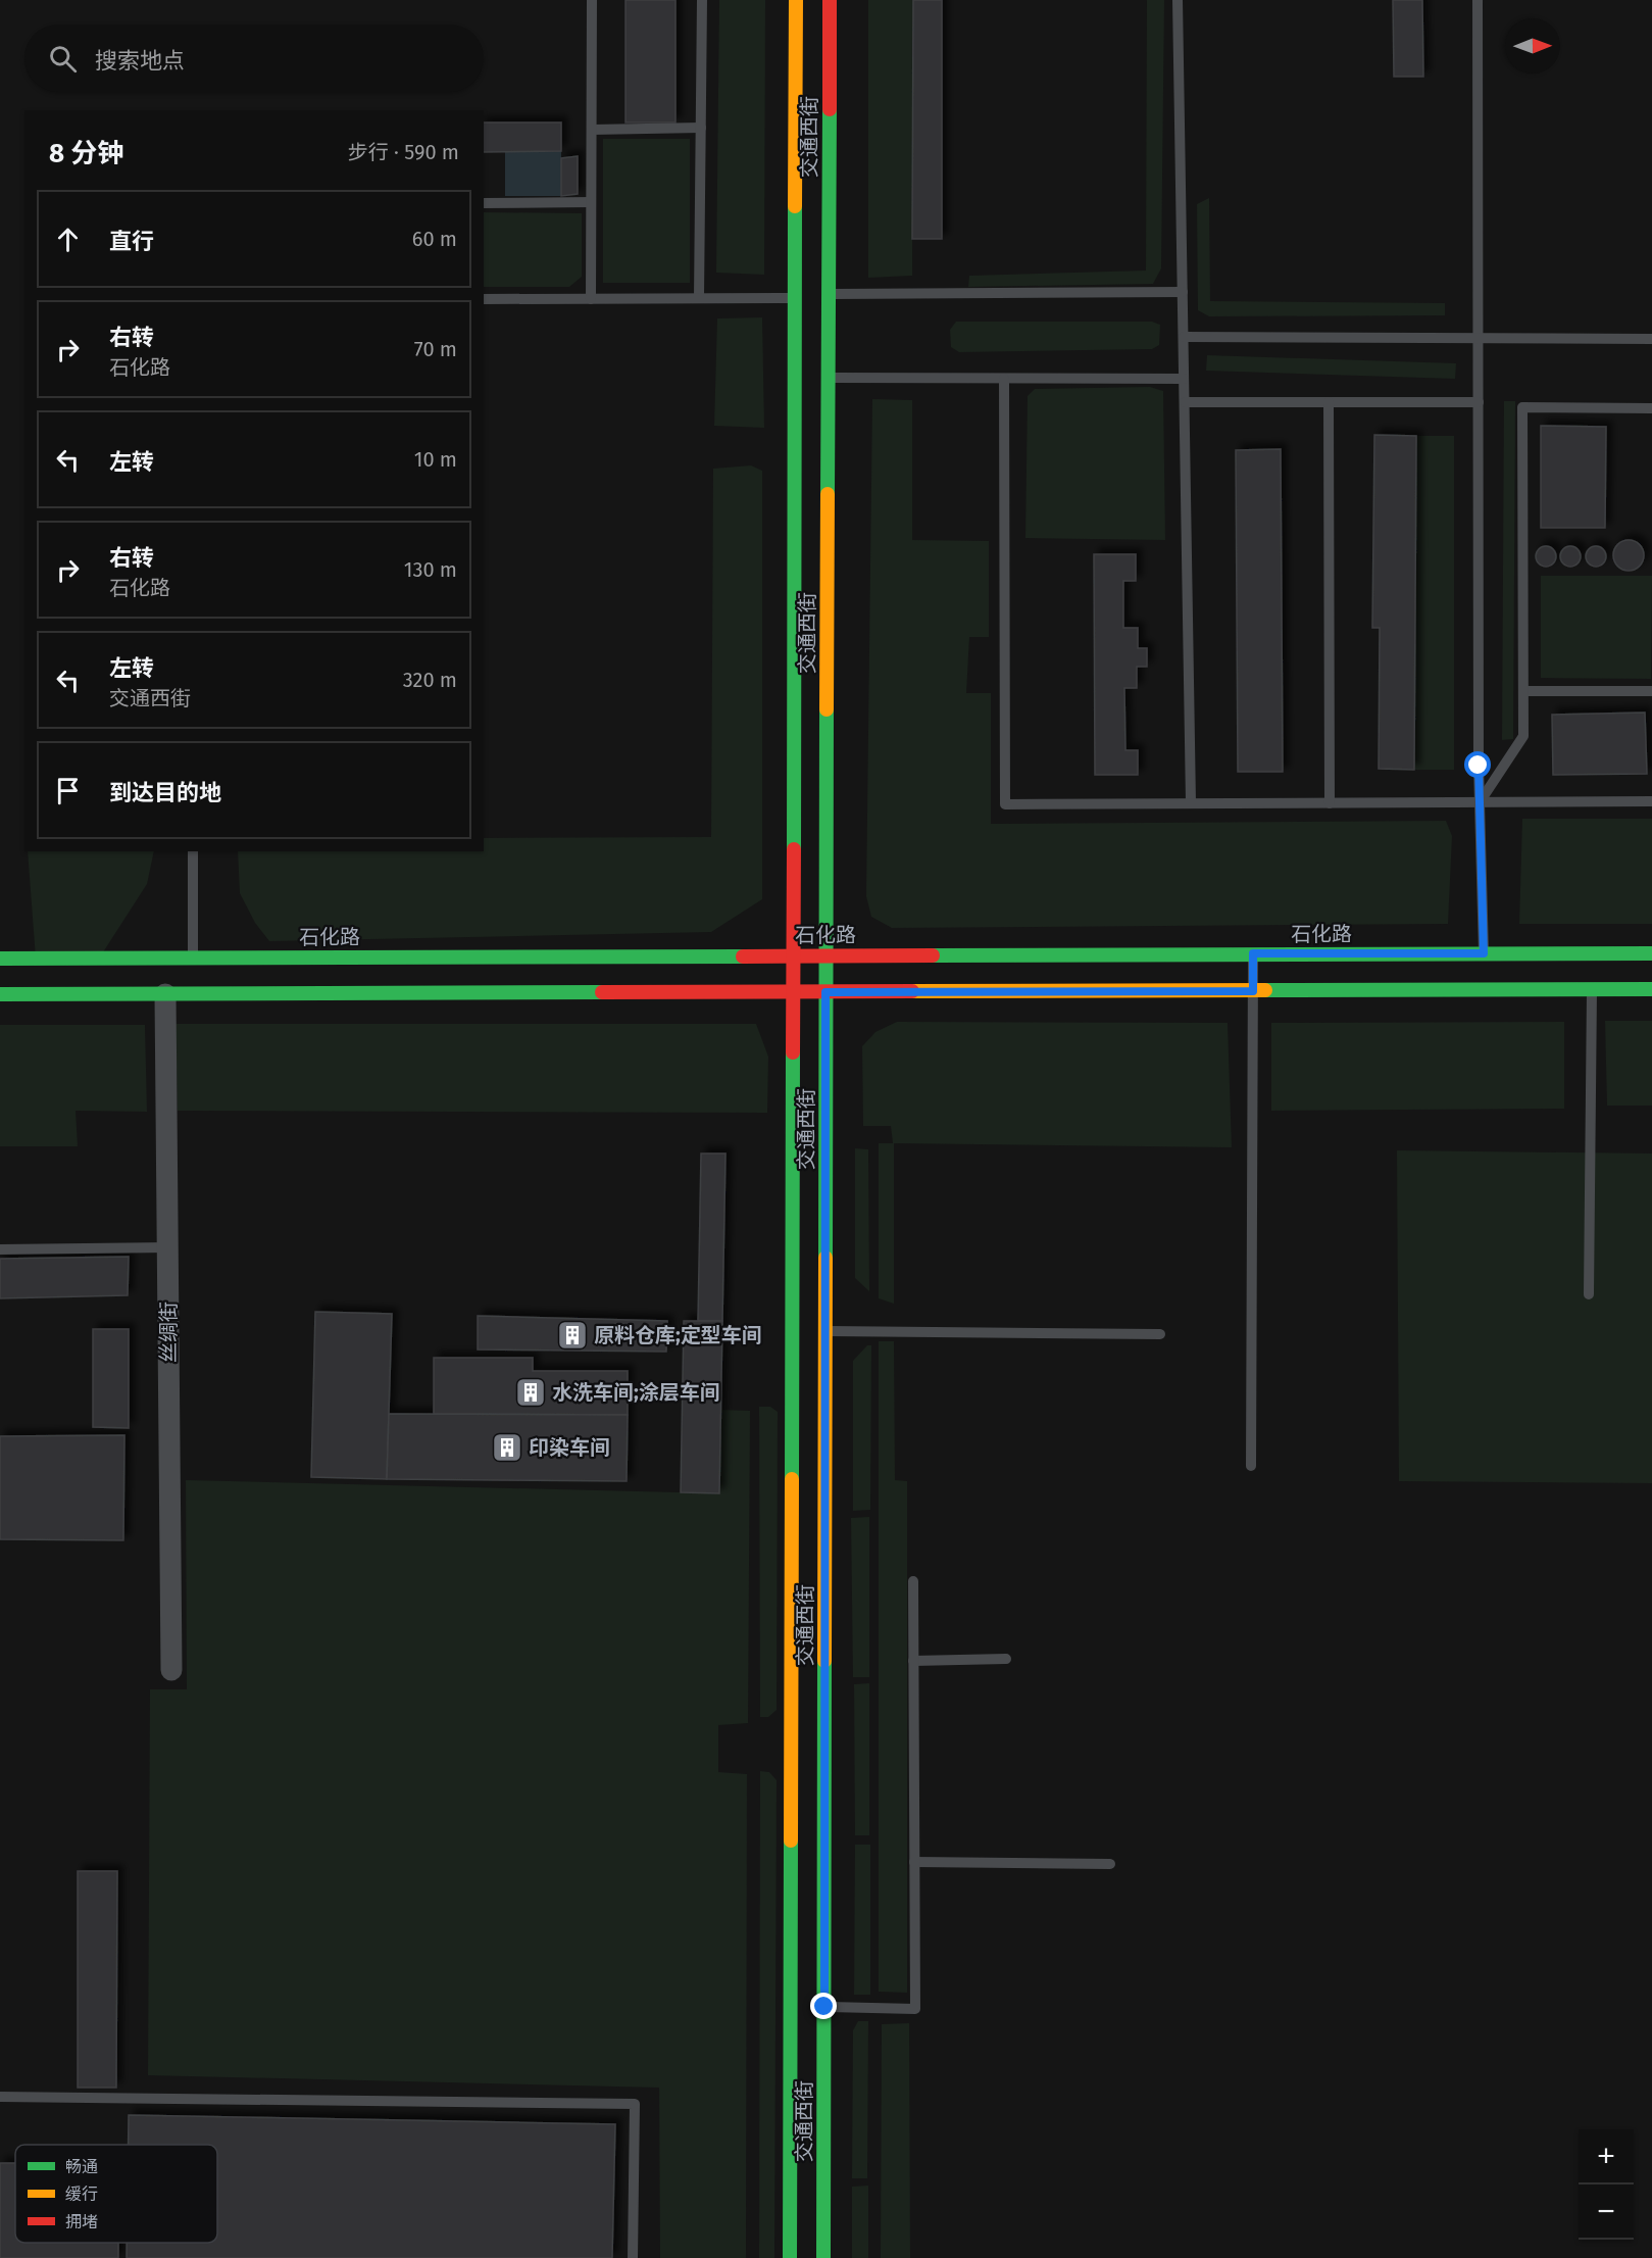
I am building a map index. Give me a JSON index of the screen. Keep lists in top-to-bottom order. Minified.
{"streets":{"main road":["交通西街","石化路"],"street":["丝绸街"]},"crossings":[["交通西街","石化路"]],"places":{"building":["原料仓库;定型车间","水洗车间;涂层车间","印染车间"]},"legend":["畅通","缓行","拥堵"],"north":"right","page":{"search":"搜索地点","heading":["8 分钟","步行 · 590 m"],"list":[["直行","60 m"],["右转","石化路","70 m"],["左转","10 m"],["右转","石化路","130 m"],["左转","交通西街","320 m"],"到达目的地"],"map_buttons":["+","−"]}}
